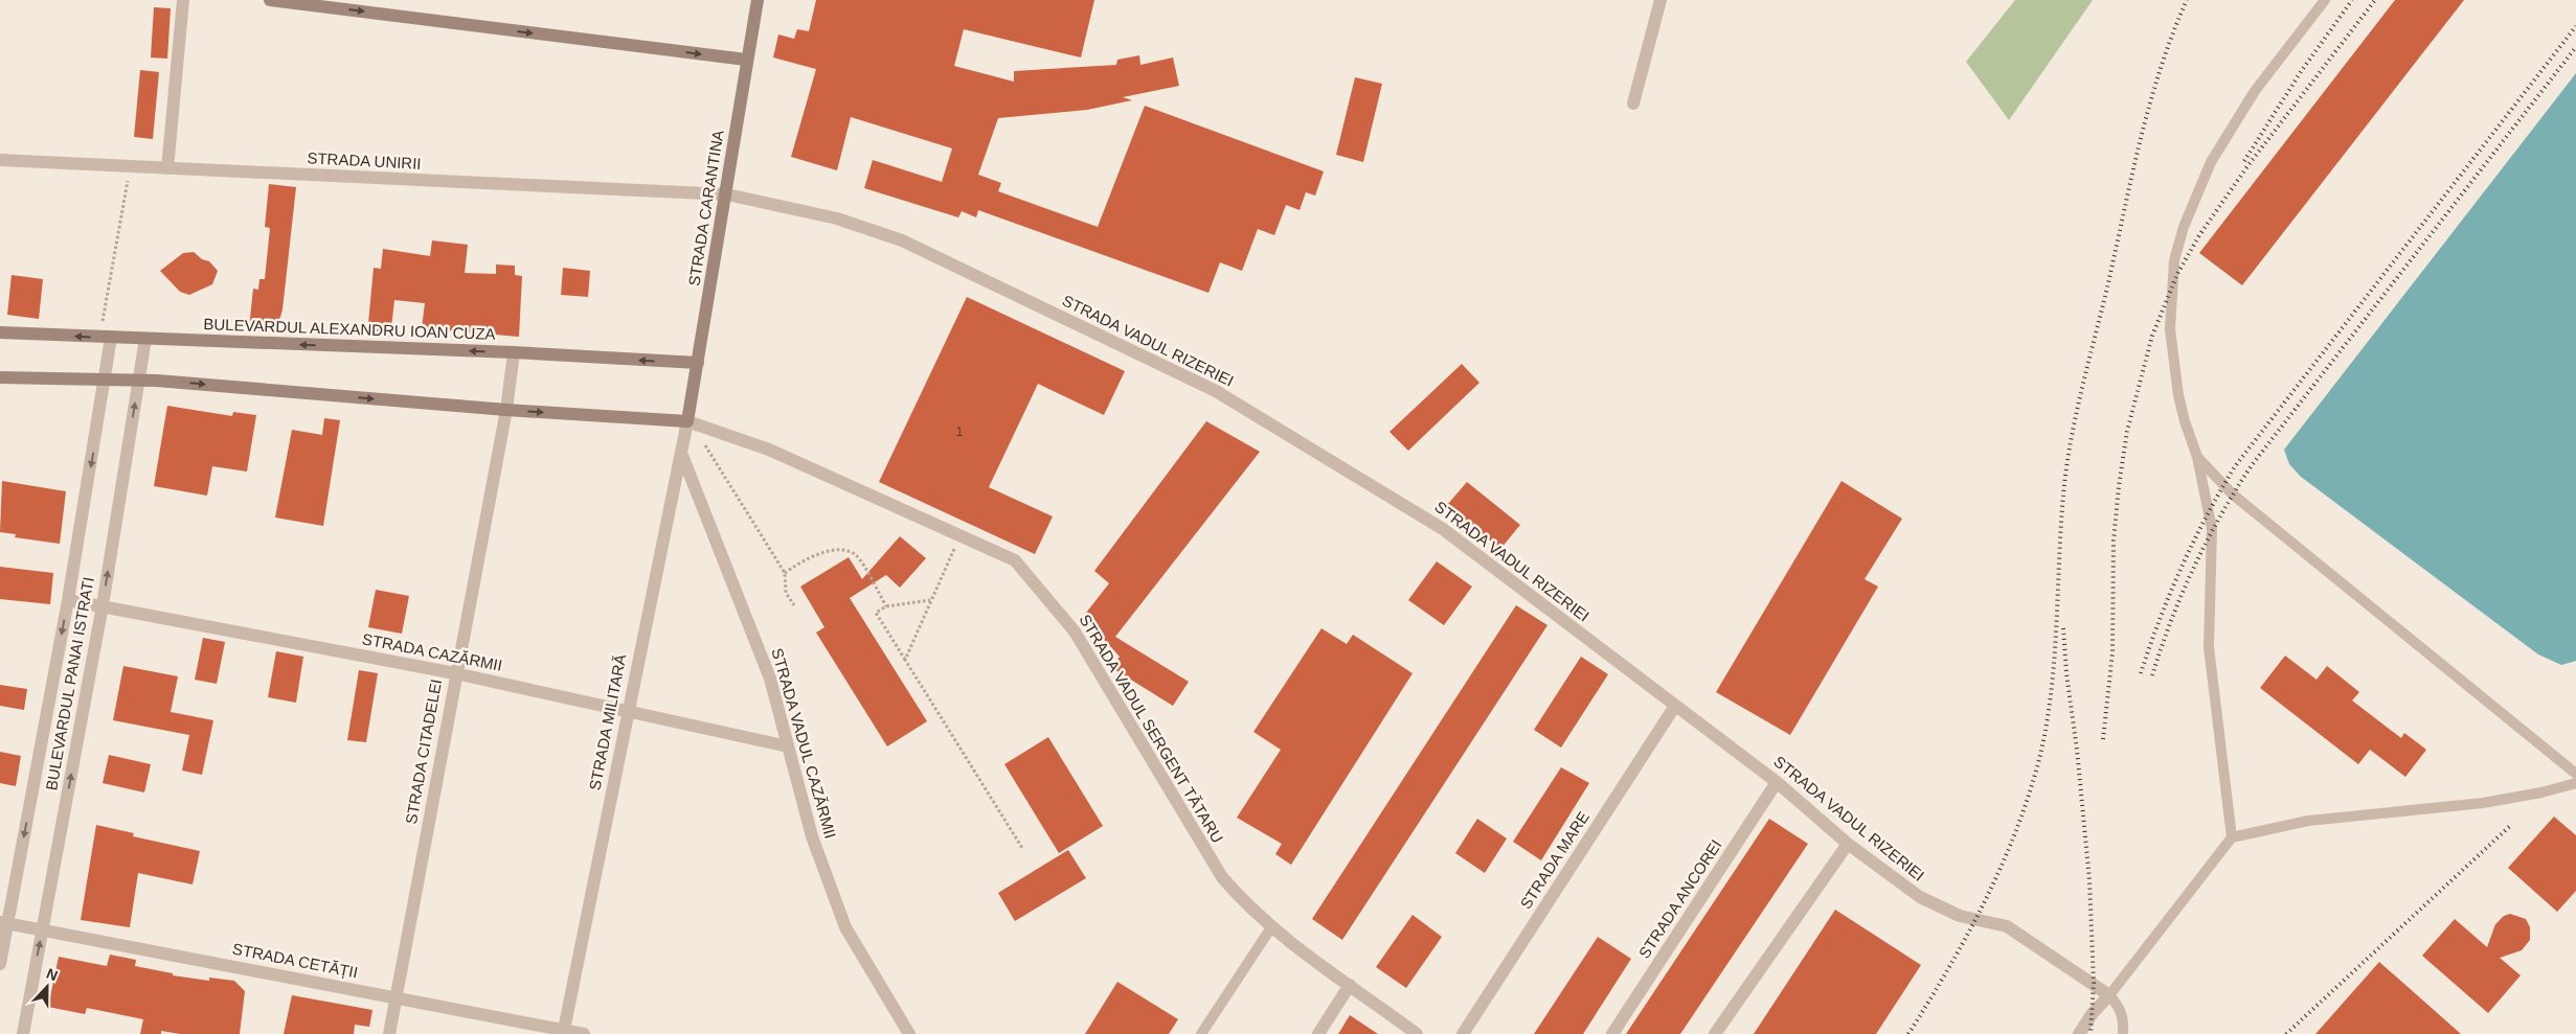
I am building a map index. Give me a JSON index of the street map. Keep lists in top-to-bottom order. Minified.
{"streets":{"main road":["STRADA CARANTINA","BULEVARDUL ALEXANDRU IOAN CUZA"],"street":["STRADA UNIRII","STRADA VADUL RIZERIEI","STRADA CAZĂRMII","BULEVARDUL PANAI ISTRATI","STRADA MILITARĂ","STRADA VADUL SERGENT TĂTARU","STRADA VADUL CAZĂRMII","STRADA CITADELEI","STRADA MARE","STRADA ANCOREI","STRADA CETĂȚII"]},"crossings":[["STRADA UNIRII","STRADA CARANTINA"],["STRADA UNIRII","STRADA VADUL RIZERIEI"],["STRADA CARANTINA","BULEVARDUL ALEXANDRU IOAN CUZA"],["STRADA CARANTINA","STRADA VADUL RIZERIEI"],["STRADA CARANTINA","STRADA MILITARĂ"],["STRADA CARANTINA","STRADA VADUL SERGENT TĂTARU"],["BULEVARDUL ALEXANDRU IOAN CUZA","BULEVARDUL PANAI ISTRATI"],["BULEVARDUL ALEXANDRU IOAN CUZA","STRADA CITADELEI"],["STRADA VADUL RIZERIEI","STRADA MARE"],["STRADA VADUL RIZERIEI","STRADA ANCOREI"],["STRADA CAZĂRMII","BULEVARDUL PANAI ISTRATI"],["STRADA CAZĂRMII","STRADA MILITARĂ"],["STRADA CAZĂRMII","STRADA VADUL CAZĂRMII"],["STRADA CAZĂRMII","STRADA CITADELEI"],["BULEVARDUL PANAI ISTRATI","STRADA CETĂȚII"],["STRADA MILITARĂ","STRADA VADUL SERGENT TĂTARU"],["STRADA MILITARĂ","STRADA VADUL CAZĂRMII"],["STRADA MILITARĂ","STRADA CETĂȚII"],["STRADA CITADELEI","STRADA CETĂȚII"]],"house_numbers":["1"],"north":"top"}
